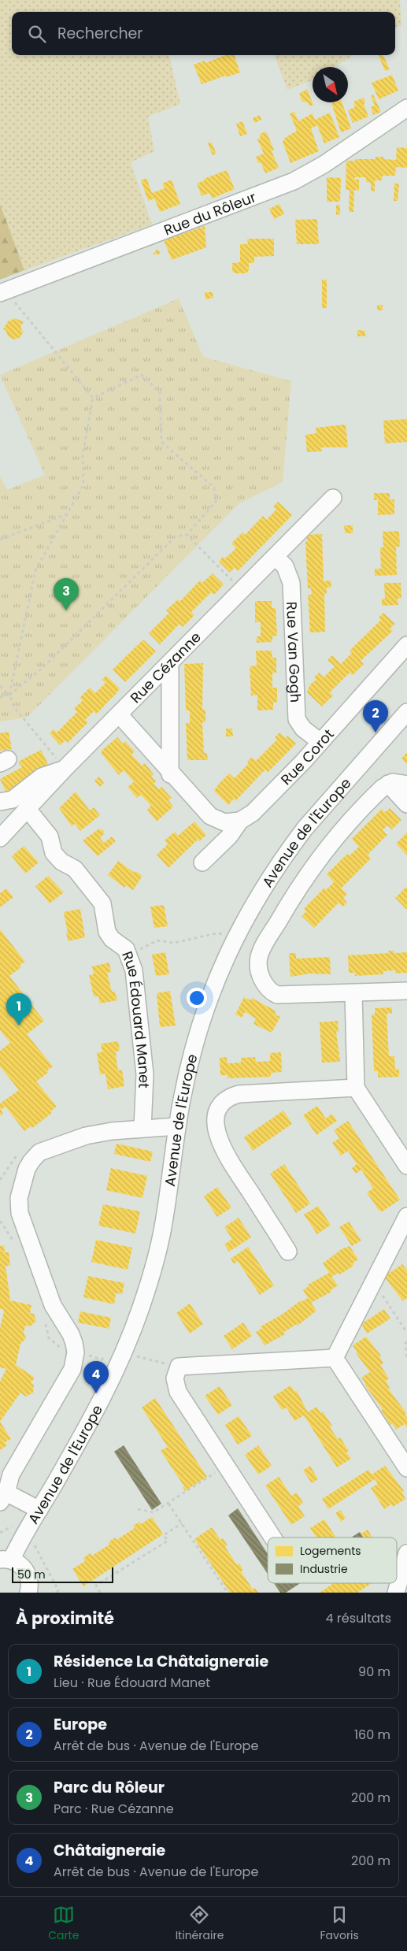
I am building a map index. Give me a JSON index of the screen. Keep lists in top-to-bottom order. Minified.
{"streets":{"street":["Rue du Rôleur","Rue Van Gogh","Rue Cézanne","Rue Corot","Avenue de l'Europe","Rue Édouard Manet"]},"crossings":[["Rue Van Gogh","Rue Cézanne"],["Rue Van Gogh","Rue Corot"],["Rue Cézanne","Rue Édouard Manet"]],"legend":["Logements","Industrie"],"scale_bar":"50 m","north":"bottom right","page":{"search":"Rechercher","pins":["3","2","1","4"],"scale":"50 m","heading":["À proximité","4 résultats"],"list":[{"mark":"1","name":"Résidence La Châtaigneraie","note":"Lieu · Rue Édouard Manet","value":"90 m"},{"mark":"2","name":"Europe","note":"Arrêt de bus · Avenue de l'Europe","value":"160 m"},{"mark":"3","name":"Parc du Rôleur","note":"Parc · Rue Cézanne","value":"200 m"},{"mark":"4","name":"Châtaigneraie","note":"Arrêt de bus · Avenue de l'Europe","value":"200 m"}],"nav":["Carte","Itinéraire","Favoris"]}}
